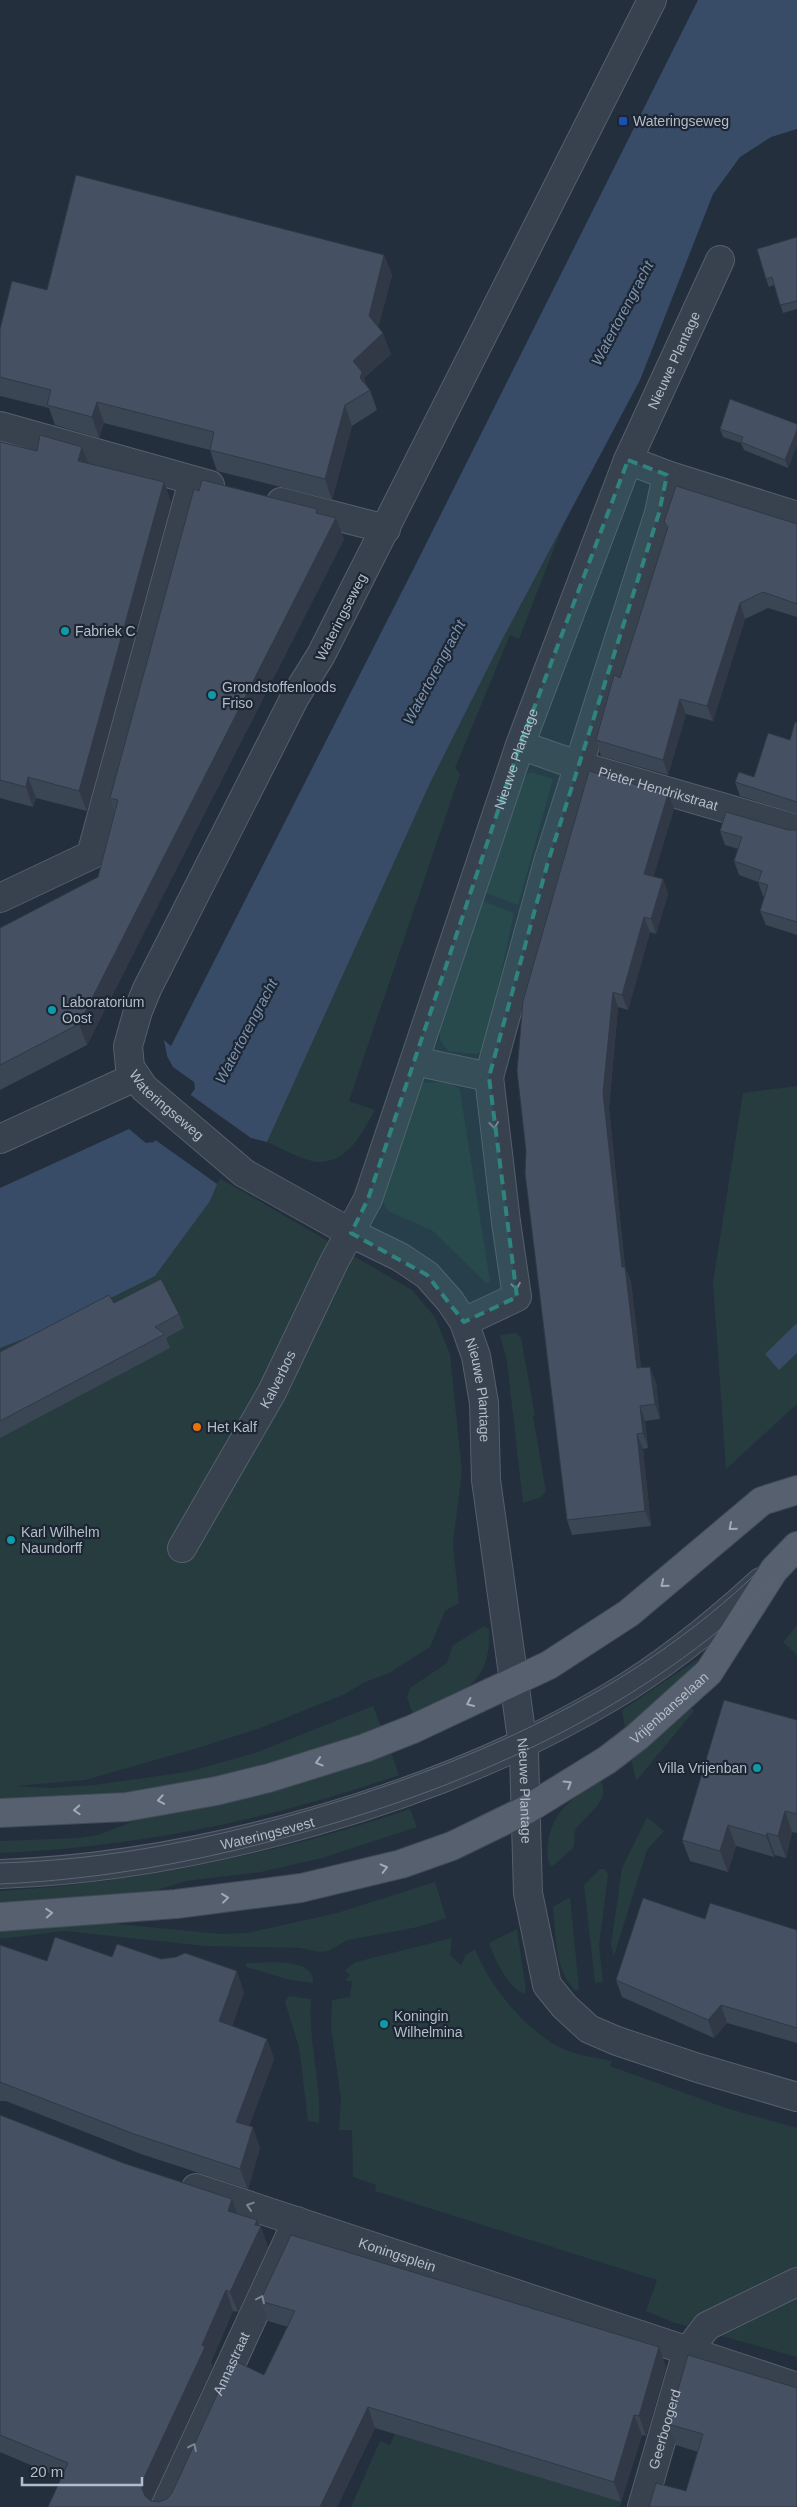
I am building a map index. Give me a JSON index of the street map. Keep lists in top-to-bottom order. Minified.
{"streets":{"main road":["Vrijenbanselaan"],"street":["Nieuwe Plantage","Wateringseweg","Pieter Hendrikstraat","Kalverbos","Wateringsevest","Koningsplein","Annastraat","Geerboogerd"]},"crossings":[["Nieuwe Plantage","Wateringseweg"],["Nieuwe Plantage","Pieter Hendrikstraat"],["Nieuwe Plantage","Kalverbos"],["Nieuwe Plantage","Vrijenbanselaan"],["Nieuwe Plantage","Wateringsevest"],["Wateringseweg","Kalverbos"],["Vrijenbanselaan","Wateringsevest"],["Koningsplein","Annastraat"],["Koningsplein","Geerboogerd"]],"one_way":["Annastraat"],"water":["Watertorengracht"],"places":{"transit":["Wateringseweg"],"other":["Fabriek C","Grondstoffenloods Friso","Laboratorium Oost","Het Kalf","Karl Wilhelm Naundorff","Villa Vrijenban","Koningin Wilhelmina"]},"scale_bar":"20 m"}
